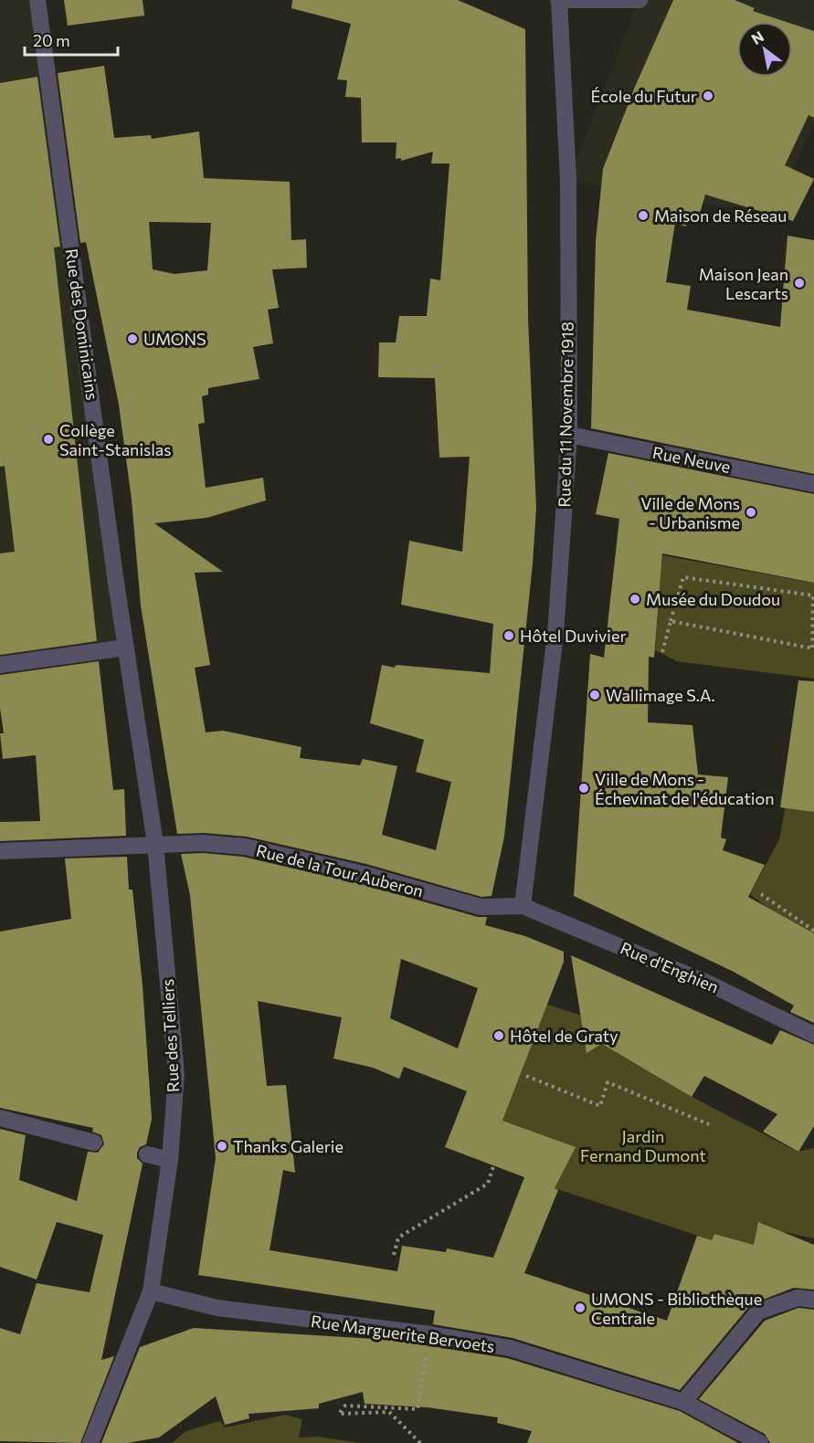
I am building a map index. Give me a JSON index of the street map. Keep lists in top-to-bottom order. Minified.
{"streets":{"street":["Rue des Dominicains","Rue du 11 Novembre 1918","Rue Neuve","Rue de la Tour Auberon","Rue d'Enghien","Rue des Telliers","Rue Marguerite Bervoets"]},"crossings":[["Rue des Dominicains","Rue de la Tour Auberon"],["Rue des Dominicains","Rue des Telliers"],["Rue du 11 Novembre 1918","Rue Neuve"],["Rue du 11 Novembre 1918","Rue de la Tour Auberon"],["Rue du 11 Novembre 1918","Rue d'Enghien"],["Rue de la Tour Auberon","Rue d'Enghien"],["Rue de la Tour Auberon","Rue des Telliers"],["Rue des Telliers","Rue Marguerite Bervoets"]],"parks":["Jardin Fernand Dumont"],"places":["École du Futur","Maison de Réseau","Maison Jean Lescarts","UMONS","Collège Saint-Stanislas","Ville de Mons - Urbanisme","Musée du Doudou","Hôtel Duvivier","Wallimage S.A.","Ville de Mons - Échevinat de l'éducation","Hôtel de Graty","Thanks Galerie","UMONS - Bibliothèque Centrale"],"scale_bar":"20 m","north":"top left"}
